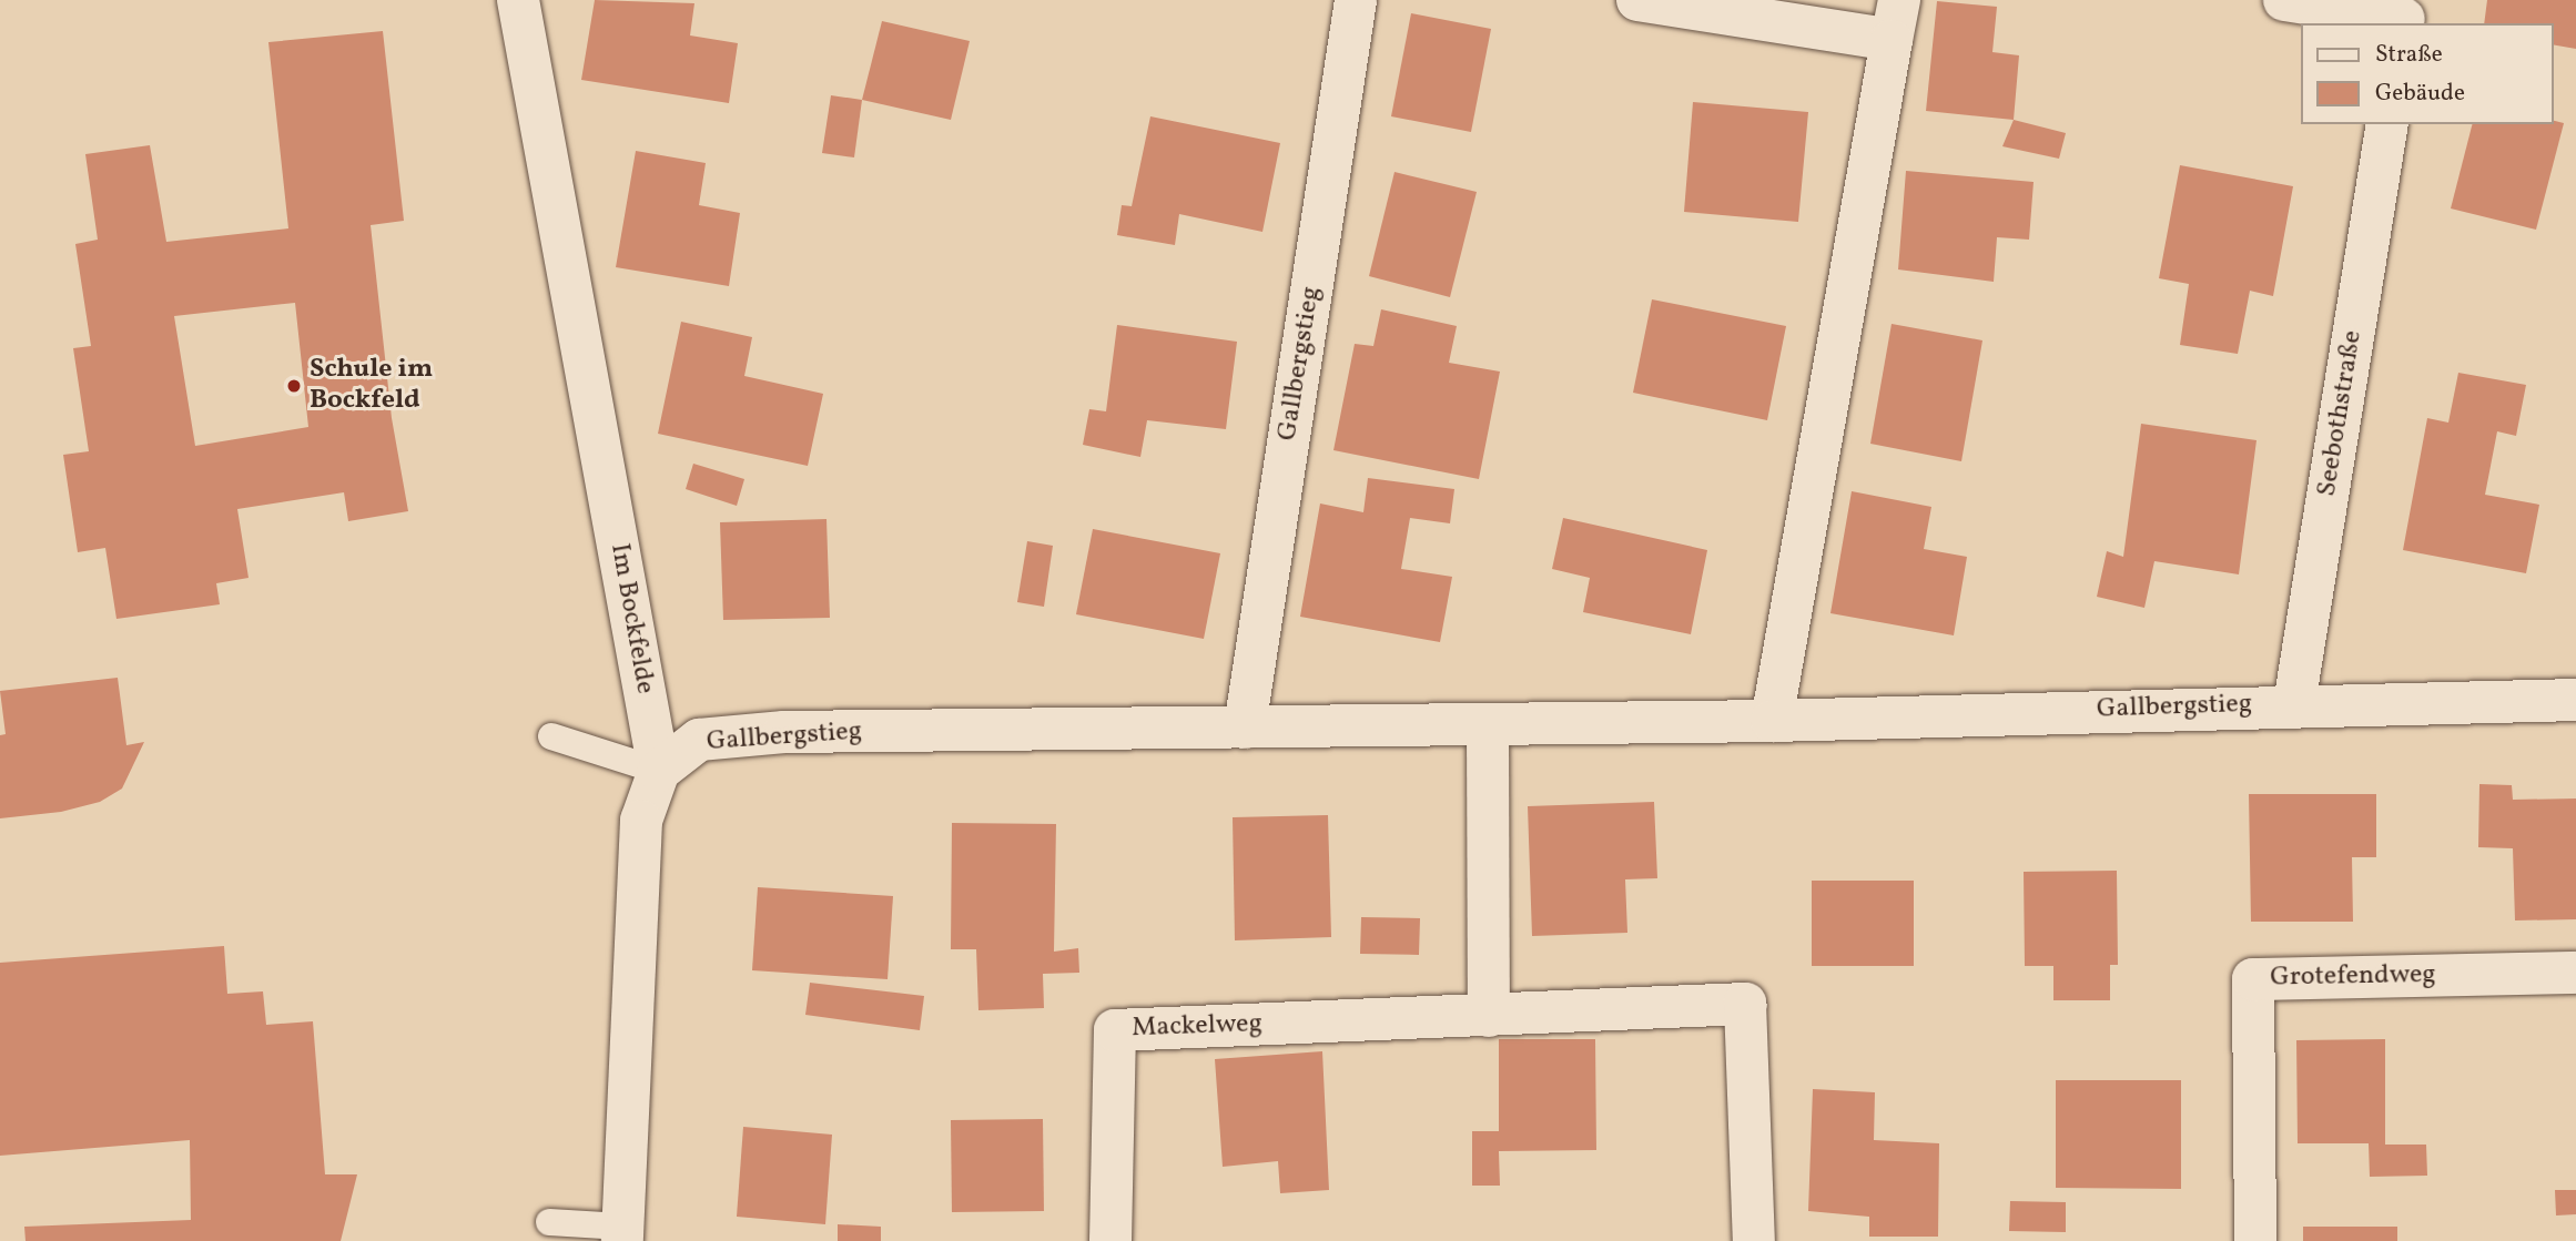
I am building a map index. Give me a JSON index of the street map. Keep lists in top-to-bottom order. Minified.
{"streets":{"street":["Gallbergstieg","Seebothstraße","Im Bockfelde","Grotefendweg","Mackelweg"]},"crossings":[["Gallbergstieg","Seebothstraße"],["Gallbergstieg","Im Bockfelde"]],"places":["Schule im Bockfeld"],"legend":["Straße","Gebäude"]}
